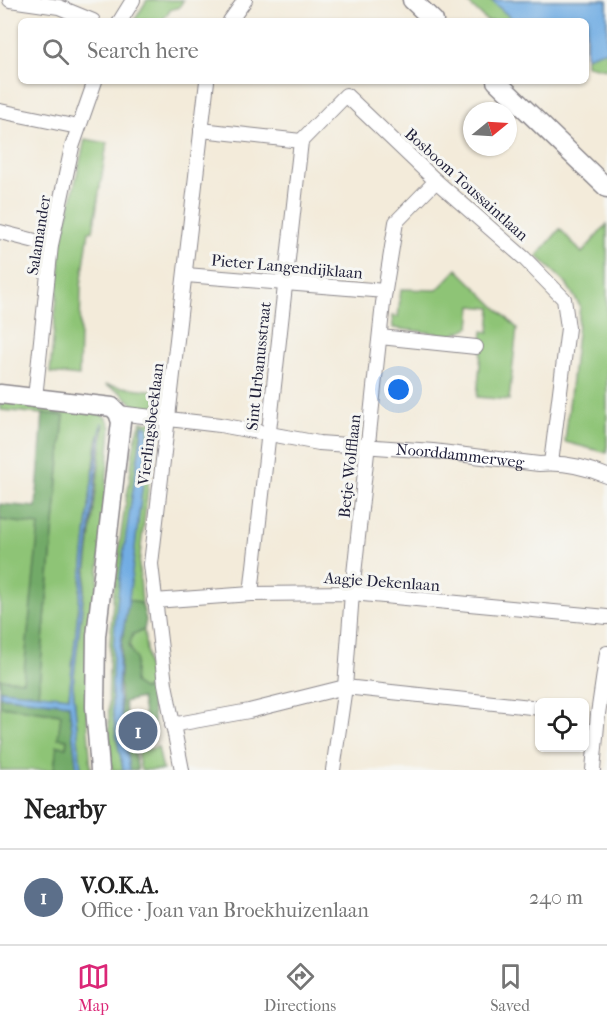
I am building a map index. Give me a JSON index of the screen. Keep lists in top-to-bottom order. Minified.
{"streets":{"street":["Bosboom Toussaintlaan","Salamander","Pieter Langendijklaan","Sint Urbanusstraat","Vierlingsbeeklaan","Noorddammerweg","Betje Wolfflaan","Aagje Dekenlaan"]},"crossings":[["Bosboom Toussaintlaan","Sint Urbanusstraat"],["Bosboom Toussaintlaan","Noorddammerweg"],["Bosboom Toussaintlaan","Betje Wolfflaan"],["Pieter Langendijklaan","Sint Urbanusstraat"],["Pieter Langendijklaan","Vierlingsbeeklaan"],["Pieter Langendijklaan","Betje Wolfflaan"],["Sint Urbanusstraat","Noorddammerweg"],["Sint Urbanusstraat","Aagje Dekenlaan"],["Vierlingsbeeklaan","Noorddammerweg"],["Vierlingsbeeklaan","Aagje Dekenlaan"],["Noorddammerweg","Betje Wolfflaan"],["Betje Wolfflaan","Aagje Dekenlaan"]],"north":"right","page":{"search":"Search here","pins":"1","heading":"Nearby","list":[{"mark":"1","name":"V.O.K.A.","note":"Office · Joan van Broekhuizenlaan","value":"240 m"}],"nav":["Map","Directions","Saved"]}}
